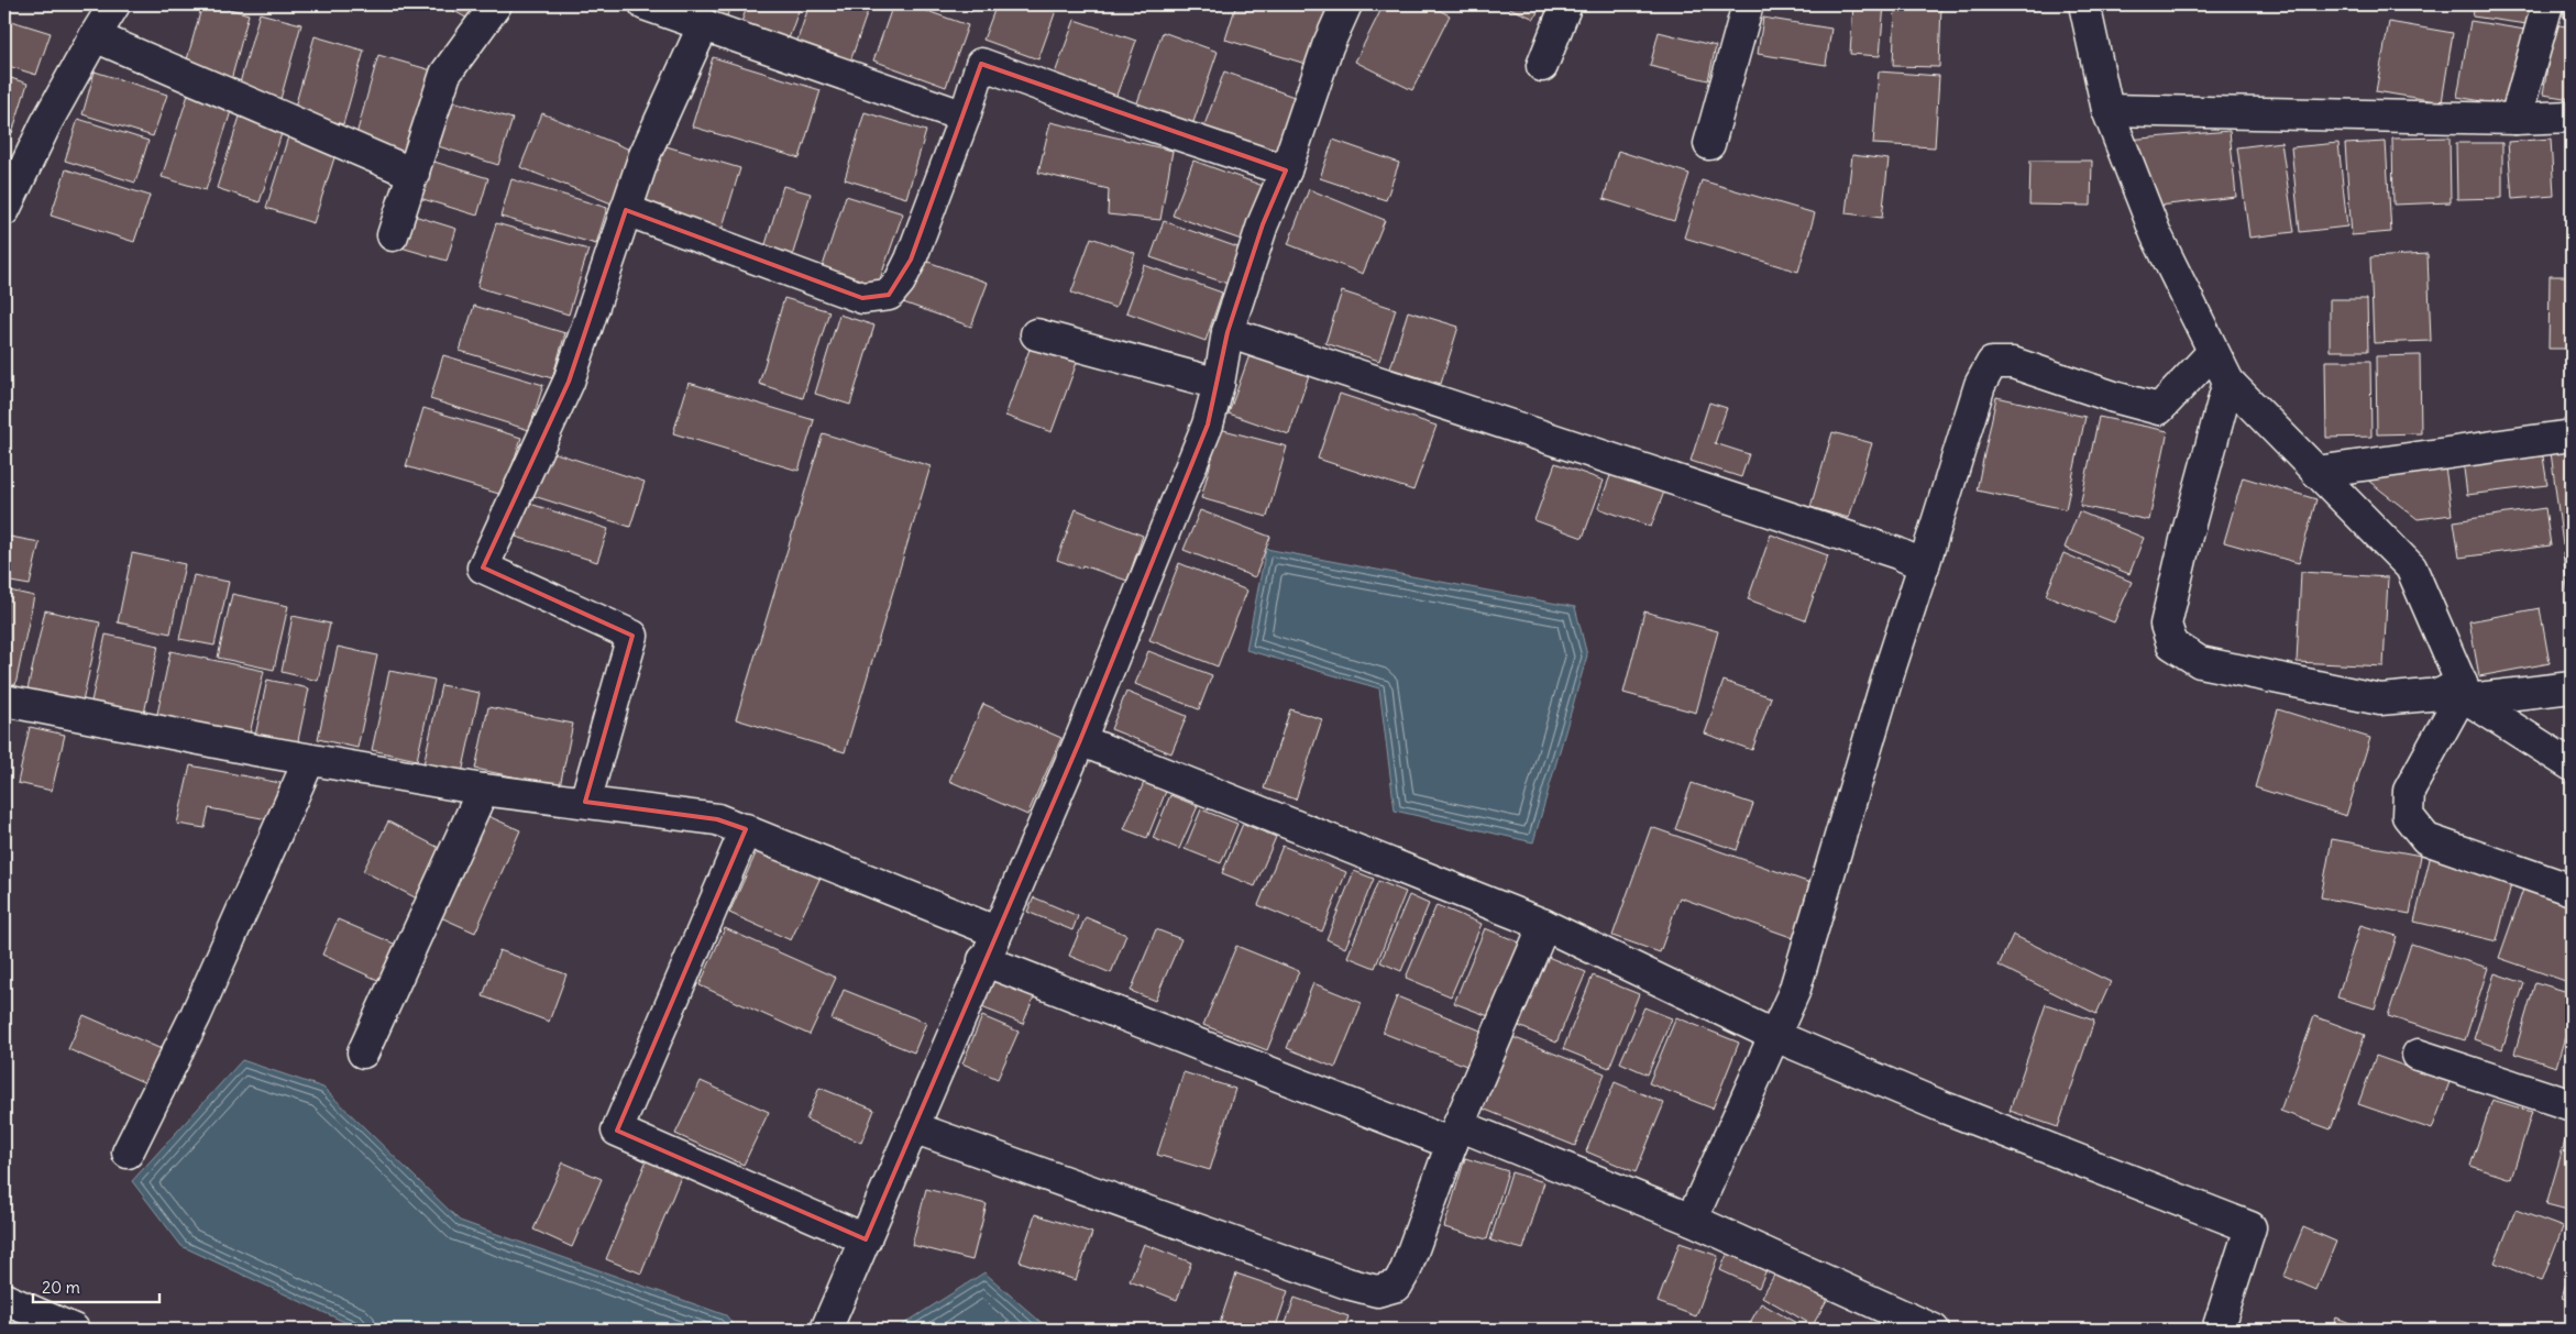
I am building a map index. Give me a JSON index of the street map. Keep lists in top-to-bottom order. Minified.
{"scale_bar":"20 m"}
